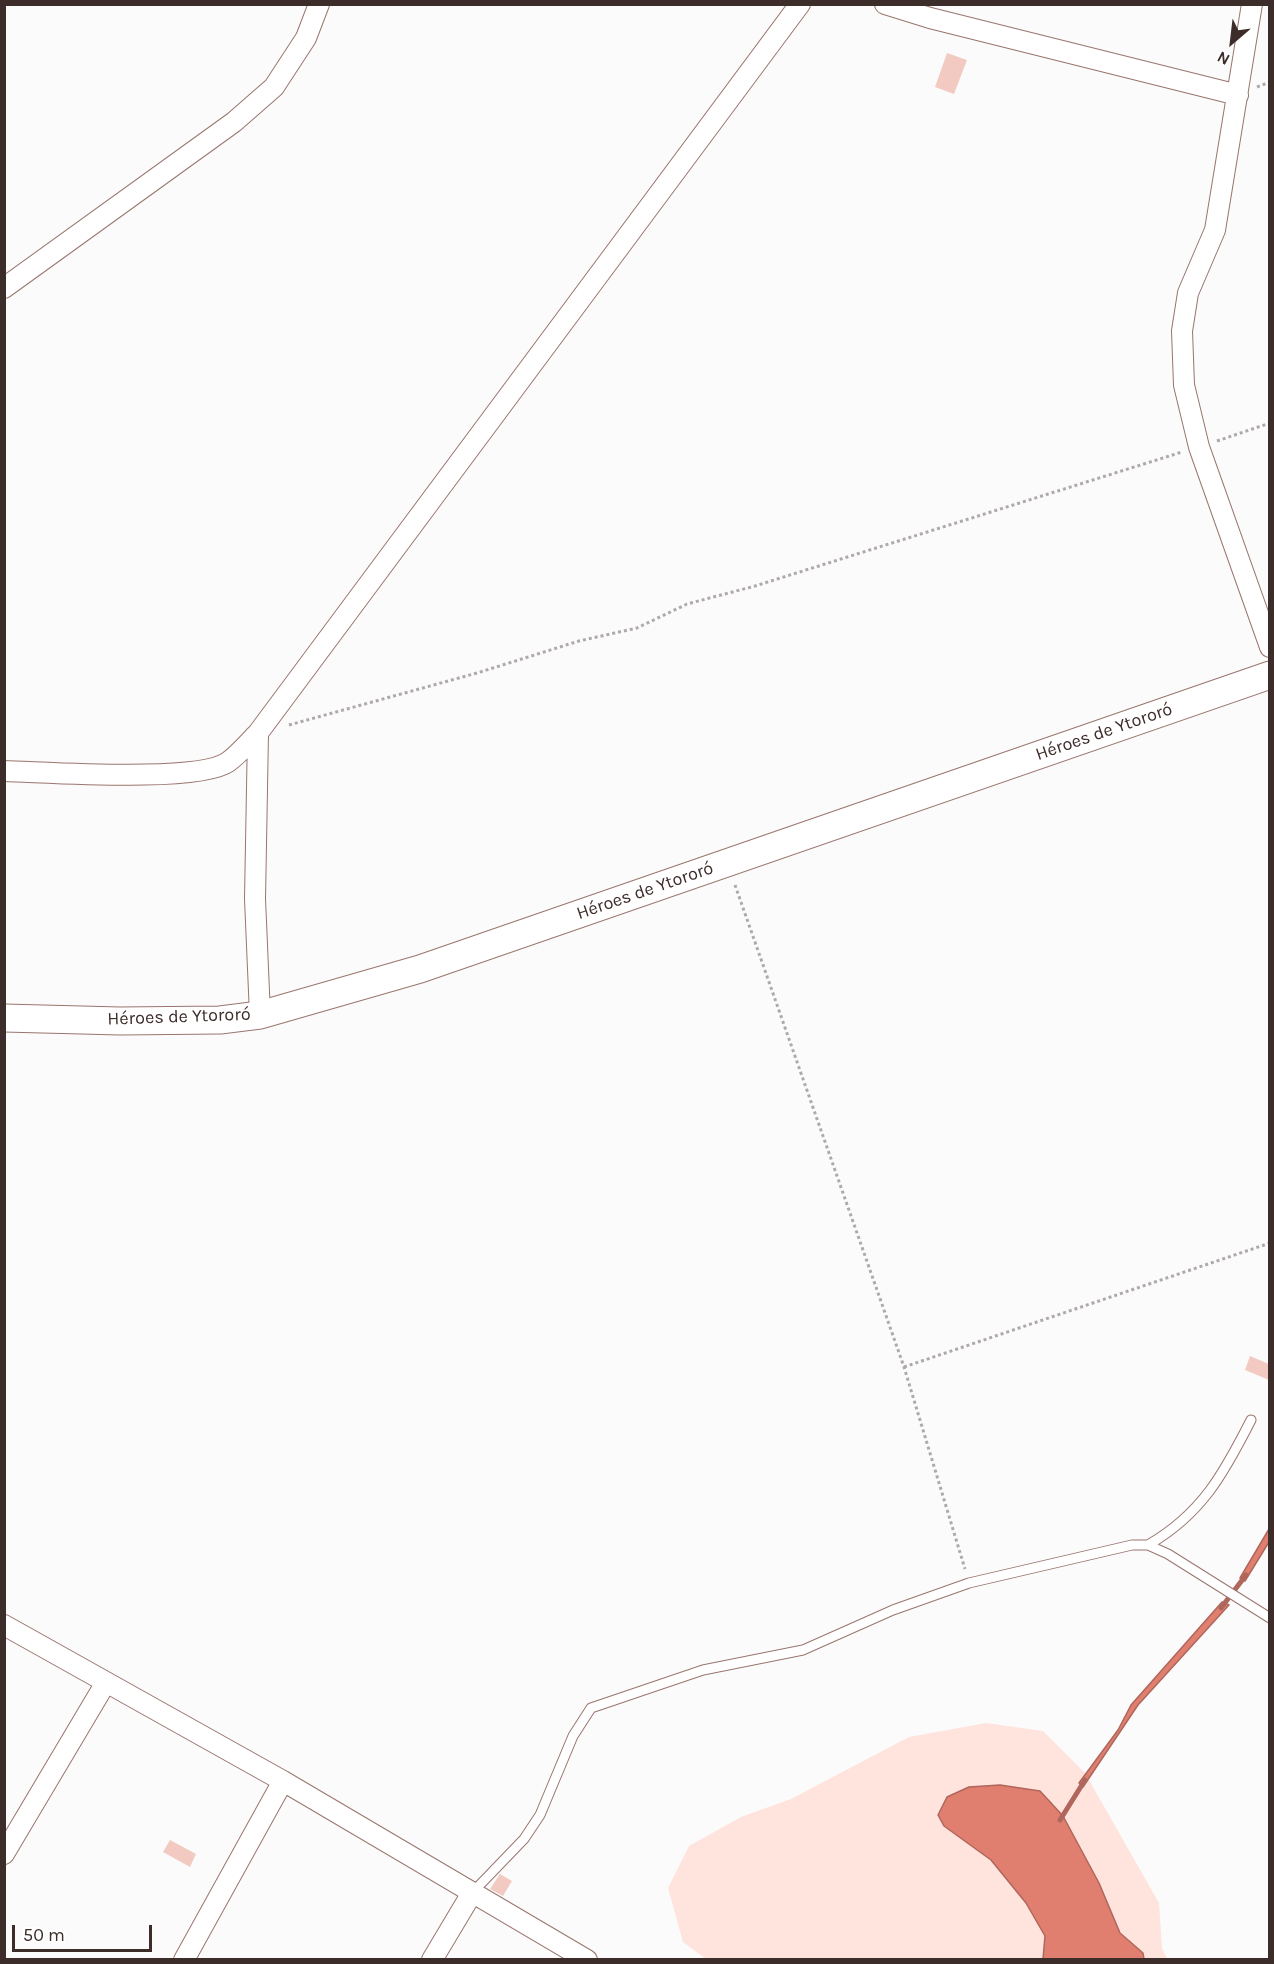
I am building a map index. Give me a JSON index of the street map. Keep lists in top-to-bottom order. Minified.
{"streets":{"main road":["Héroes de Ytororó"]},"scale_bar":"50 m","north":"bottom left"}
